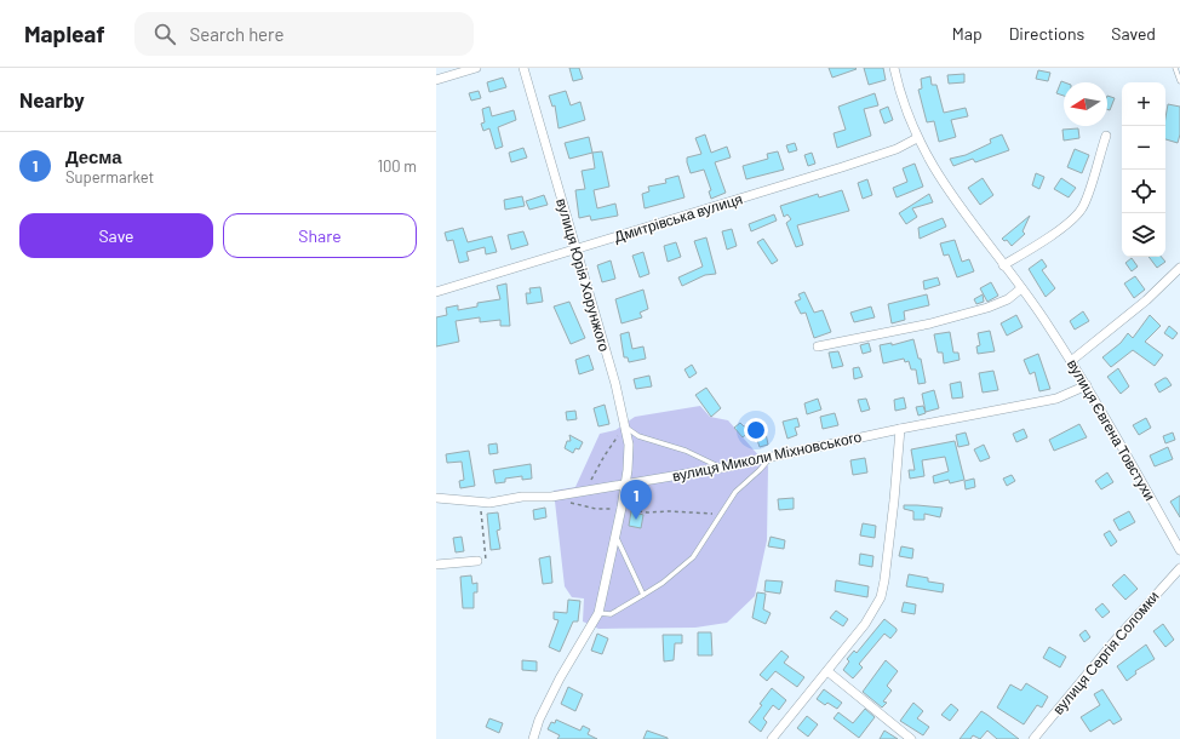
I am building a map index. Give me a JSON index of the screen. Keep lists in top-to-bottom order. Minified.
{"streets":{"street":["Дмитрівська вулиця","вулиця Юрія Хорунжого","вулиця Євгена Товстухи","вулиця Миколи Міхновського","вулиця Сергія Соломки"]},"crossings":[["Дмитрівська вулиця","вулиця Юрія Хорунжого"],["Дмитрівська вулиця","вулиця Євгена Товстухи"],["вулиця Юрія Хорунжого","вулиця Миколи Міхновського"],["вулиця Євгена Товстухи","вулиця Миколи Міхновського"]],"north":"left","page":{"header":"Mapleaf","search":"Search here","nav":["Map","Directions","Saved"],"heading":"Nearby","map_buttons":["+","−"],"list":[{"mark":"1","name":"Десма","note":"Supermarket","value":"100 m"}],"buttons":["Save","Share"],"pins":"1"}}
